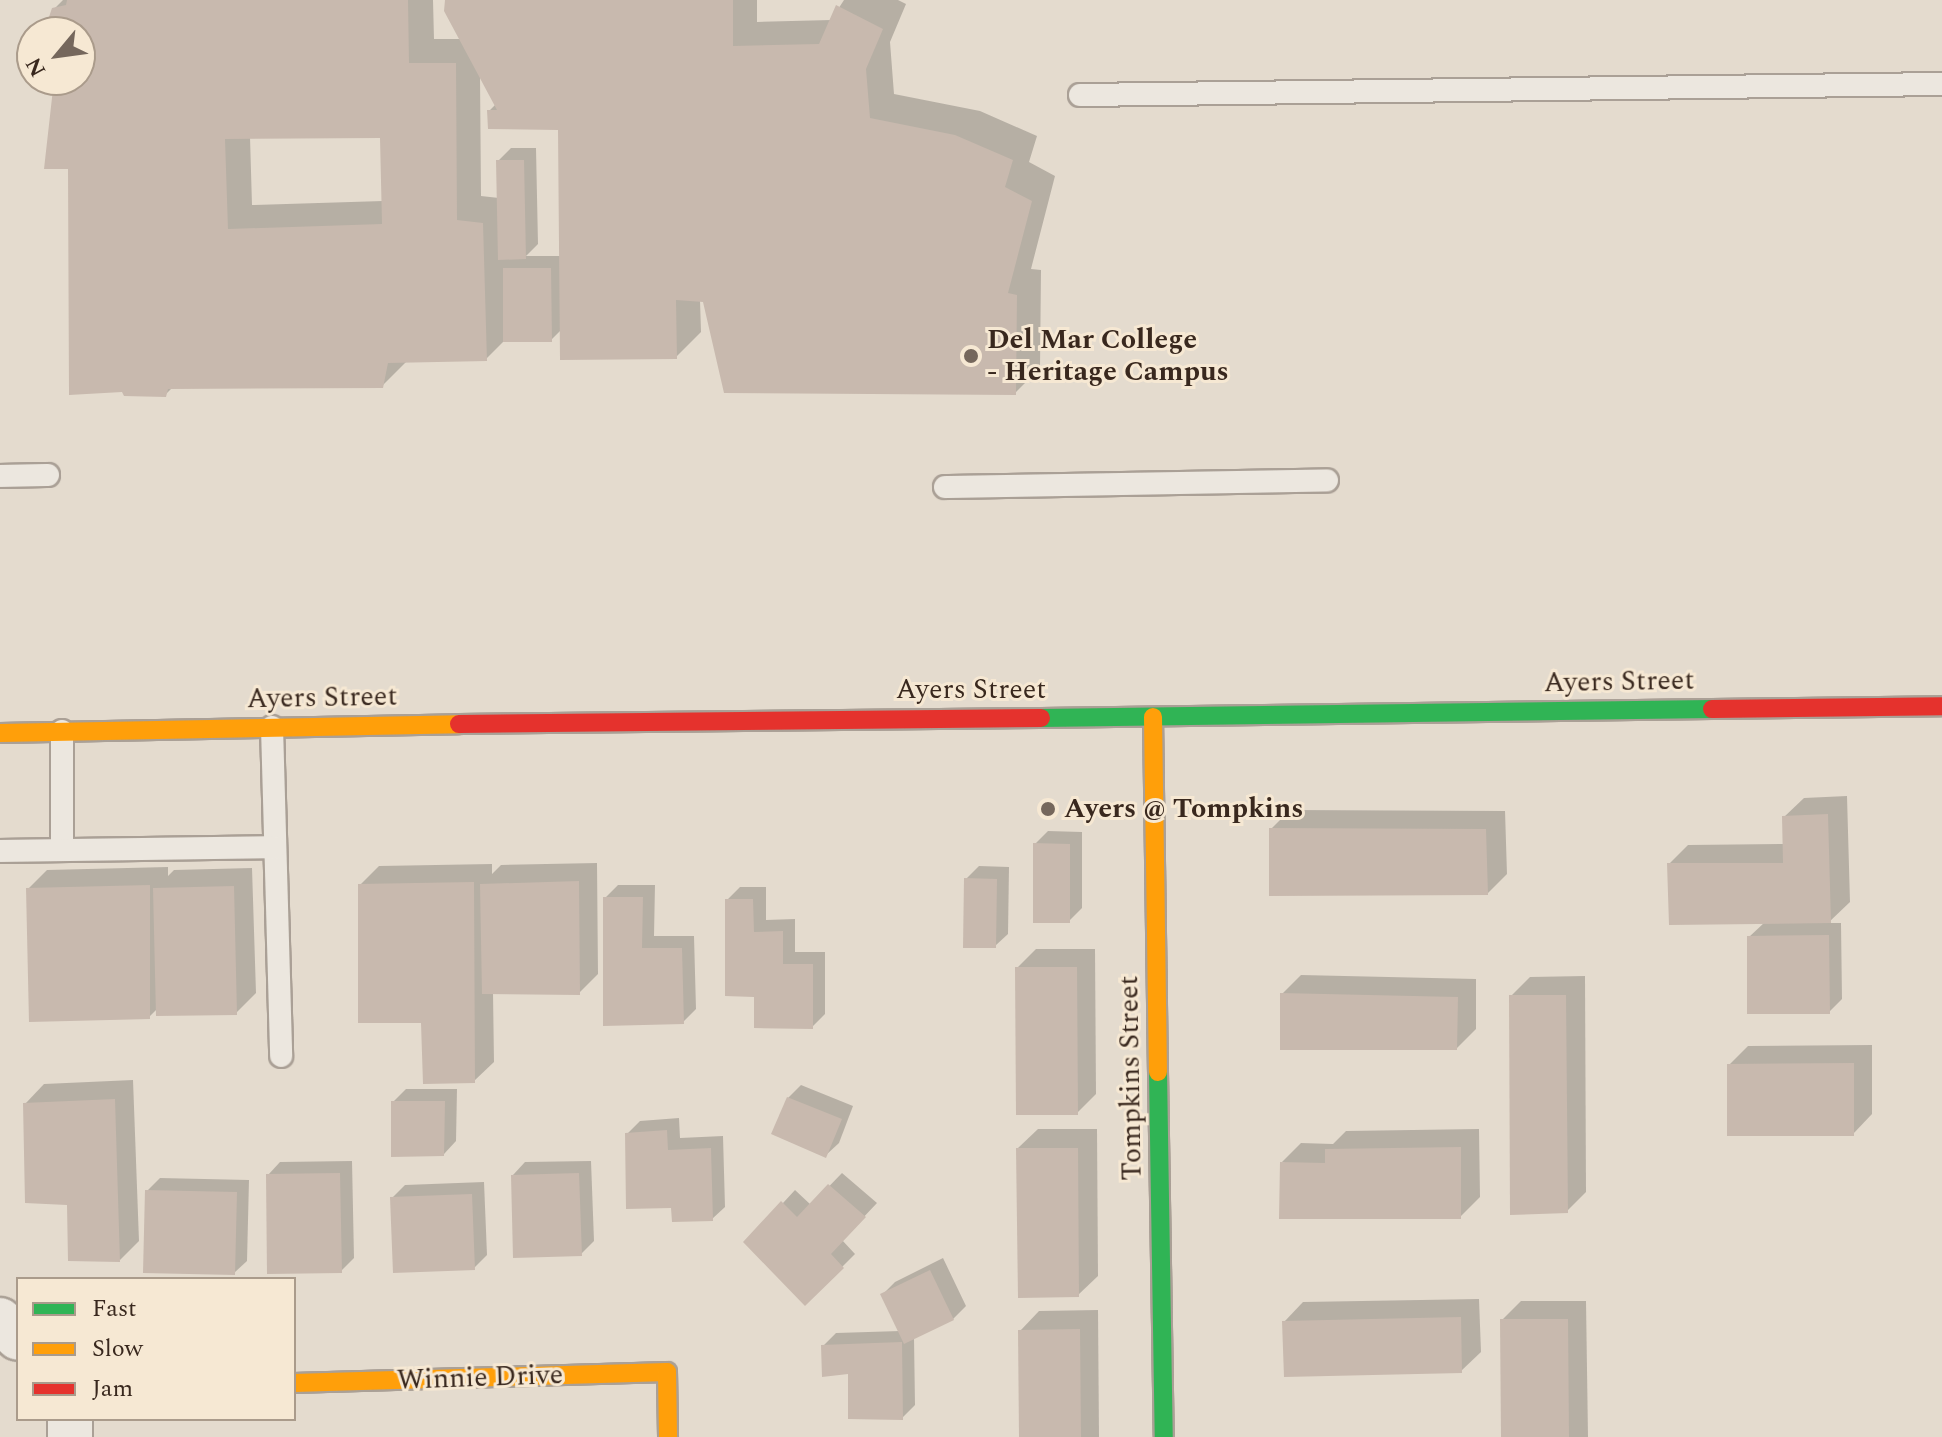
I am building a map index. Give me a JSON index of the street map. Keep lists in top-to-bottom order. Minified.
{"streets":{"main road":["Ayers Street","Tompkins Street","Winnie Drive"]},"crossings":[["Ayers Street","Tompkins Street"]],"places":["Del Mar College - Heritage Campus","Ayers @ Tompkins"],"legend":["Fast","Slow","Jam"],"north":"bottom left"}
